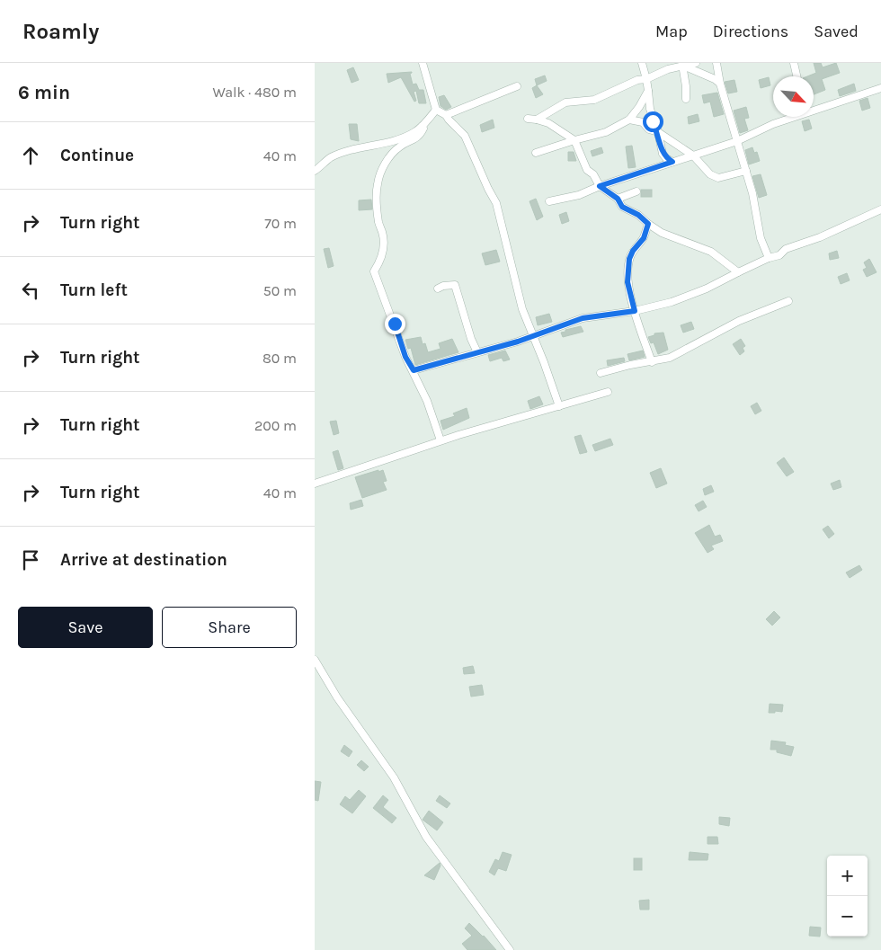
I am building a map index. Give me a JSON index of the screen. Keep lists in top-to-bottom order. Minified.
{"north":"bottom right","page":{"header":"Roamly","nav":["Map","Directions","Saved"],"heading":["6 min","Walk · 480 m"],"list":[["Continue","40 m"],["Turn right","70 m"],["Turn left","50 m"],["Turn right","80 m"],["Turn right","200 m"],["Turn right","40 m"],"Arrive at destination"],"buttons":["Save","Share"],"map_buttons":["+","−"]}}
